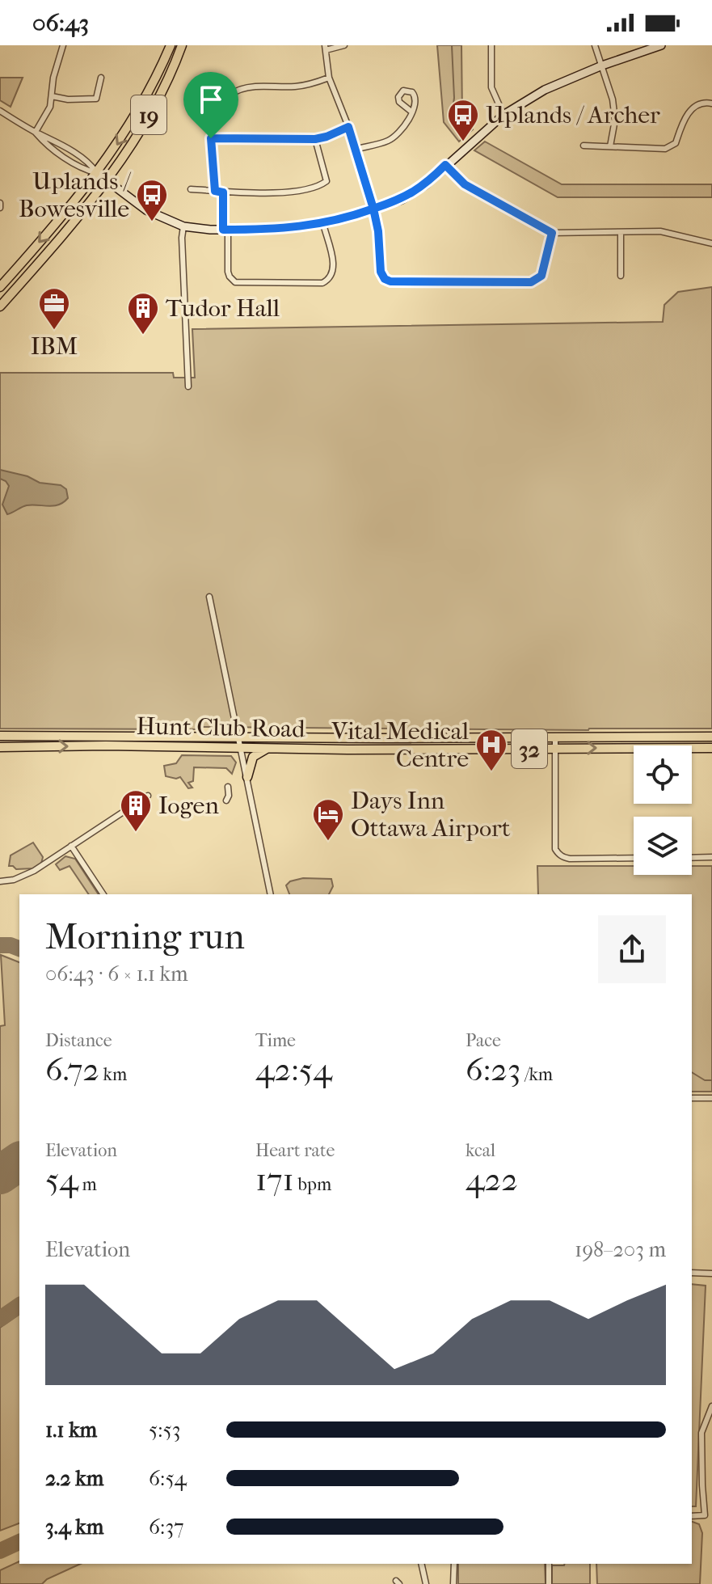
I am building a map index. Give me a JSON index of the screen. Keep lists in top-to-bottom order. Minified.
{"streets":{"main road":["19","Hunt Club Road","32"]},"places":{"bus stop":["Uplands / Archer","Uplands / Bowesville"],"office":["IBM"],"building":["Tudor Hall","Iogen"],"hospital":["Vital Medical Centre"],"hotel":["Days Inn Ottawa Airport"]},"page":{"status":"06:43","heading":["Morning run","06:43 · 6 × 1.1 km"],"stats":[["Distance","6.72 km"],["Time","42:54"],["Pace","6:23 /km"],["Elevation","54 m"],["Heart rate","171 bpm"],["kcal","422"]],"chart":["Elevation","198–203 m"],"list":[{"name":"1.1 km","note":"5:53"},{"name":"2.2 km","note":"6:54"},{"name":"3.4 km","note":"6:37"}]}}
